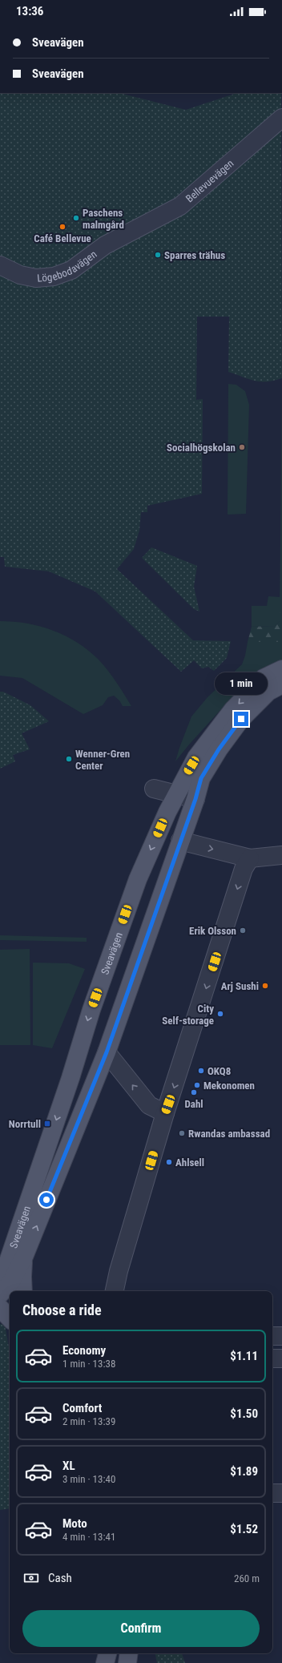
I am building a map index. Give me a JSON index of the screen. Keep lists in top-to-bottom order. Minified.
{"streets":{"main road":["Sveavägen"],"street":["Bellevuevägen","Lögebodavägen"]},"crossings":[["Bellevuevägen","Lögebodavägen"]],"places":{"other":["Paschens malmgård","Café Bellevue","Sparres trähus","Socialhögskolan","Wenner-Gren Center","Erik Olsson","Arj Sushi","City Self-storage","OKQ8","Mekonomen","Dahl","Rwandas ambassad","Ahlsell"],"transit":["Norrtull"]},"page":{"status":"13:36","banner":["Sveavägen","Sveavägen"],"bubble":"1 min","heading":"Choose a ride","list":[{"name":"Economy","note":"1 min · 13:38","value":"$1.11"},{"name":"Comfort","note":"2 min · 13:39","value":"$1.50"},{"name":"XL","note":"3 min · 13:40","value":"$1.89"},{"name":"Moto","note":"4 min · 13:41","value":"$1.52"}],"pay":["Cash","260 m"],"buttons":"Confirm"}}
